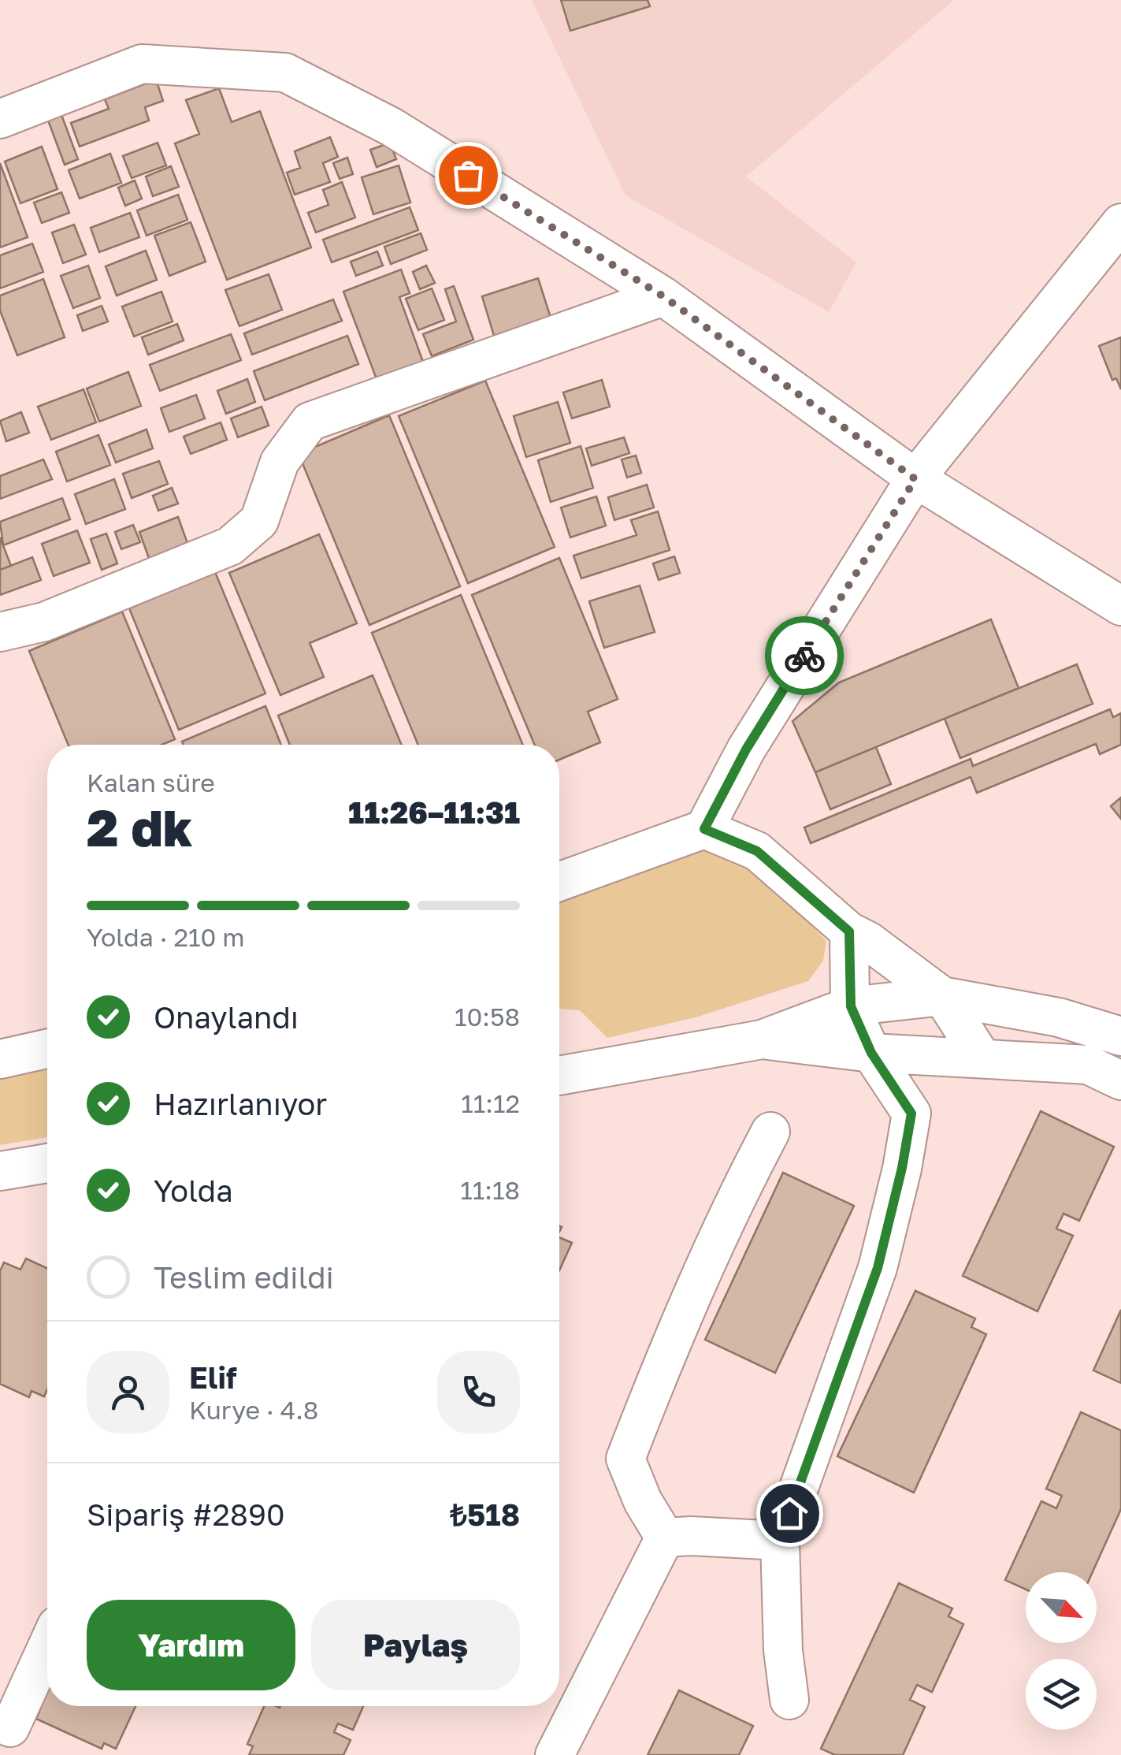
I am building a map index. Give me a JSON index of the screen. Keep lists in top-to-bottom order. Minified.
{"north":"bottom right","page":{"heading":["2 dk","Kalan süre","11:26–11:31"],"panel":["Elif","Kurye · 4.8","Sipariş #2890","₺518"],"bar":"Yolda · 210 m","list":[["Onaylandı","10:58"],["Hazırlanıyor","11:12"],["Yolda","11:18"],"Teslim edildi"],"buttons":["Yardım","Paylaş"]}}
